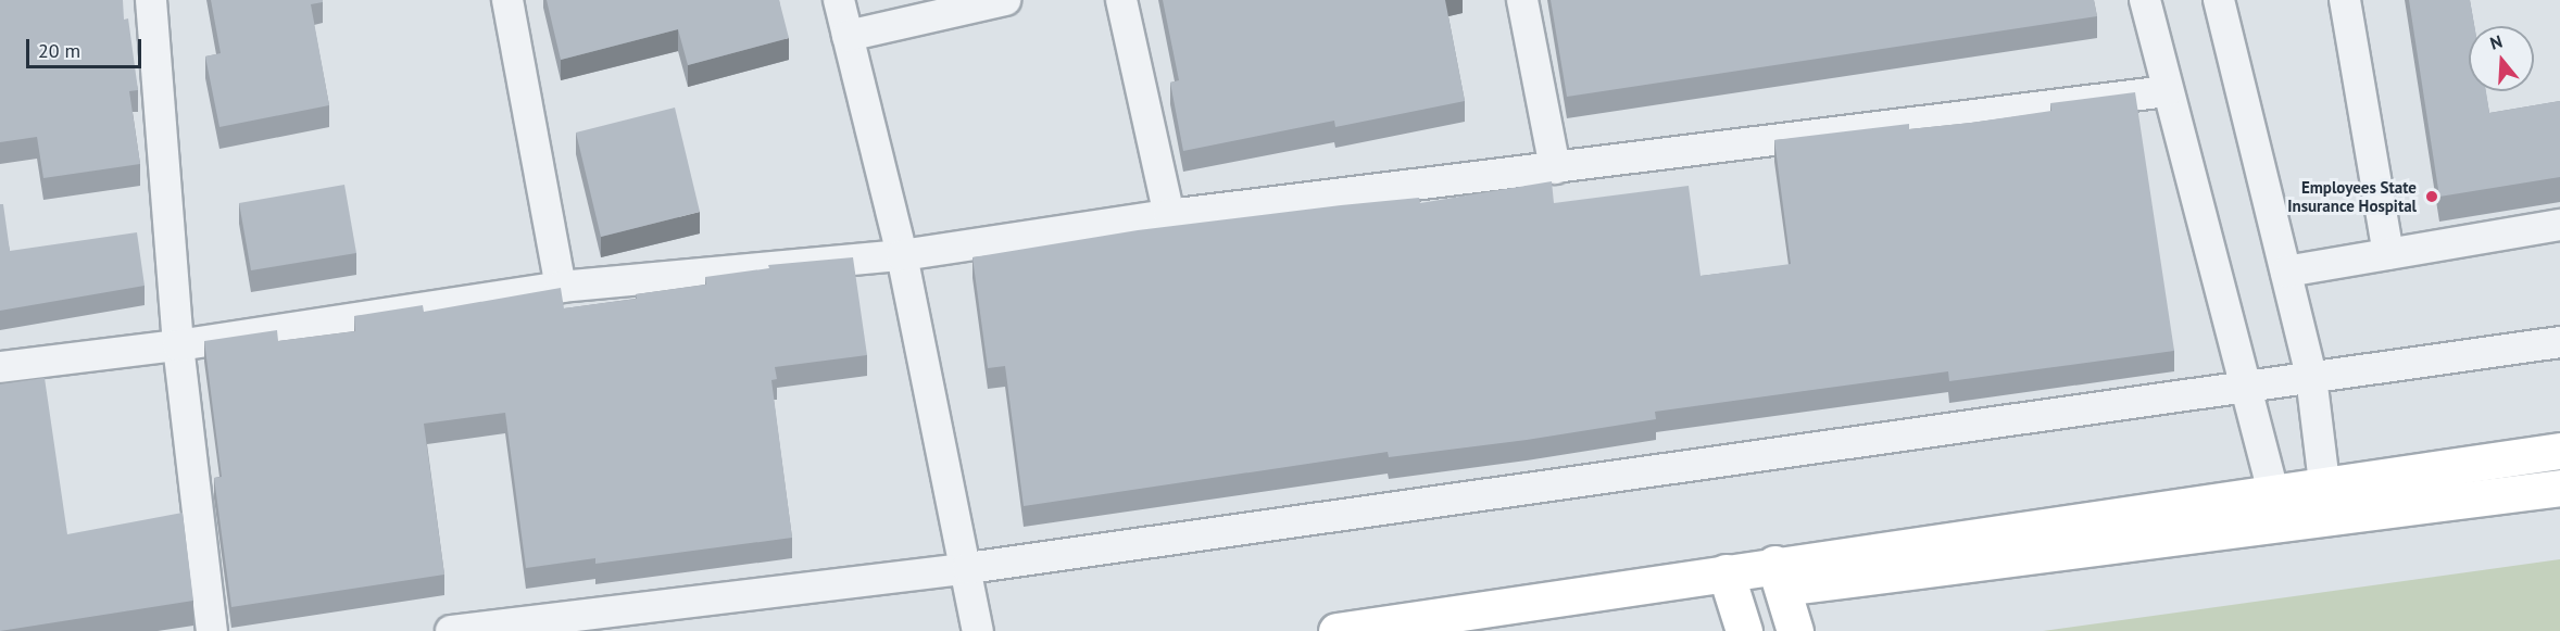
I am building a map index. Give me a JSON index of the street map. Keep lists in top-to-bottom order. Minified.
{"places":["Employees State Insurance Hospital"],"scale_bar":"20 m","north":"top"}
